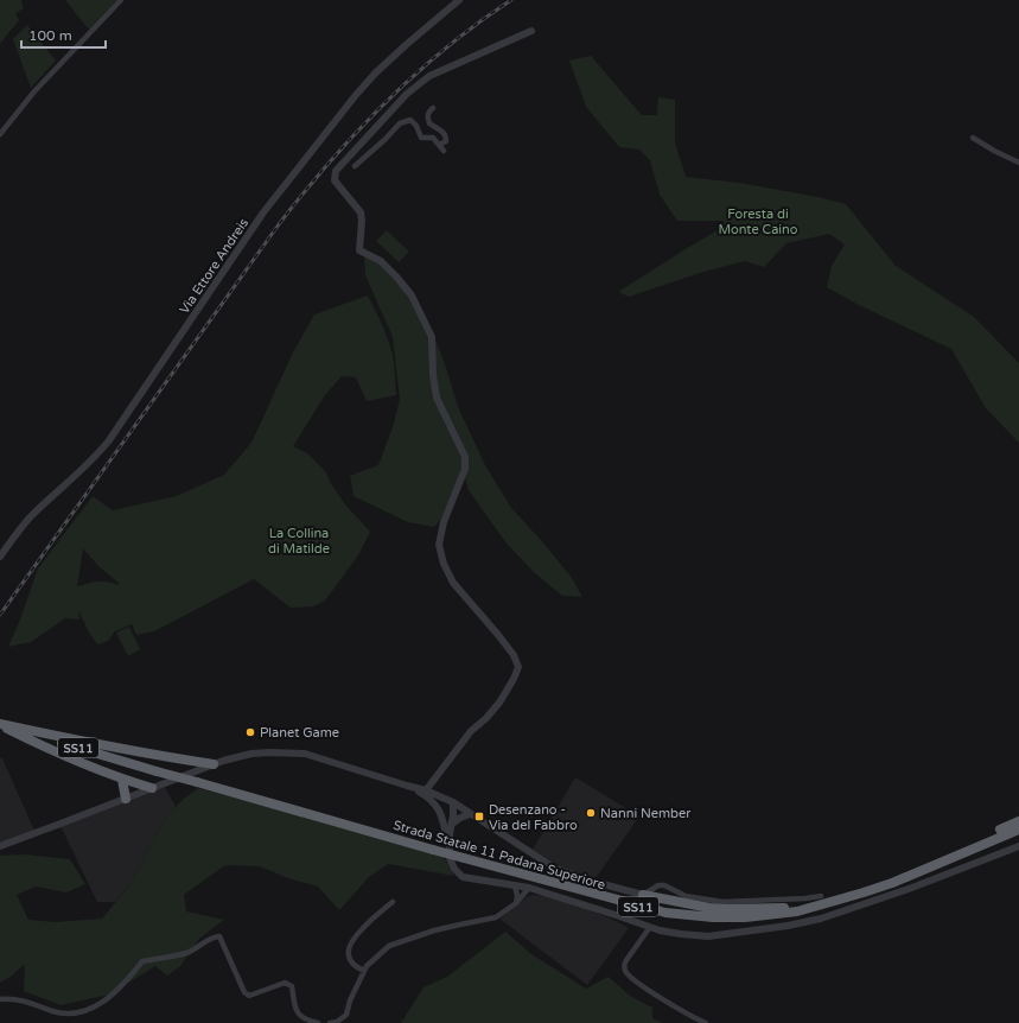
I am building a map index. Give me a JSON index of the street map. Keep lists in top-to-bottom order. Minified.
{"streets":{"highway":["SS11","Strada Statale 11 Padana Superiore"],"street":["Via Ettore Andreis"]},"parks":["Foresta di Monte Caino","La Collina di Matilde"],"places":{"other":["Planet Game","Nanni Nember"],"transit":["Desenzano - Via del Fabbro"]},"scale_bar":"100 m"}
